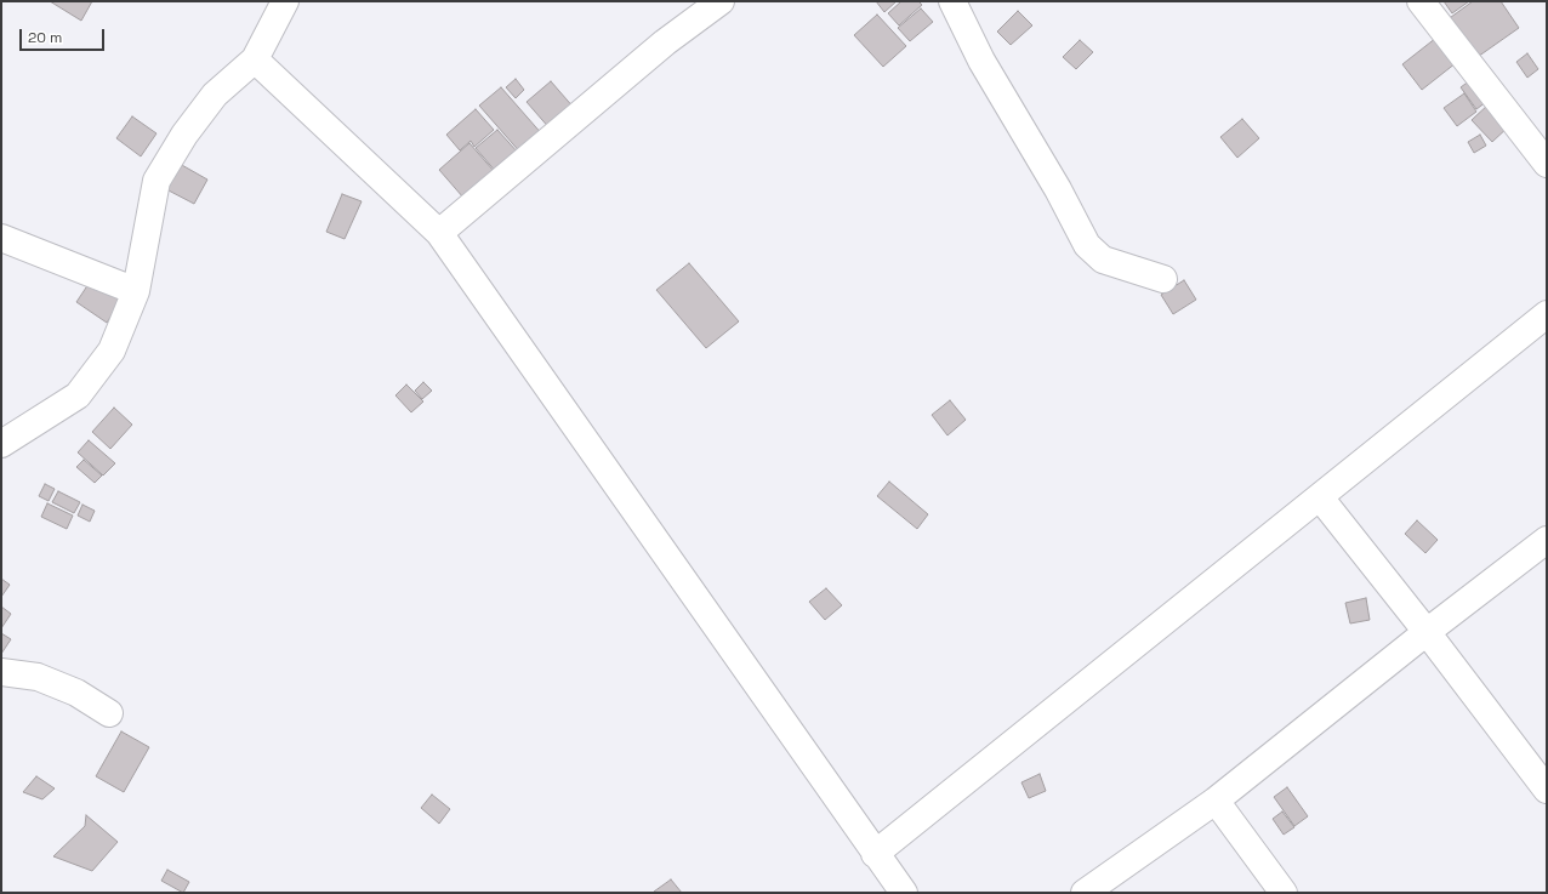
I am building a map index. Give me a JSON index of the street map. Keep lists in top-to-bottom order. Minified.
{"scale_bar":"20 m"}
